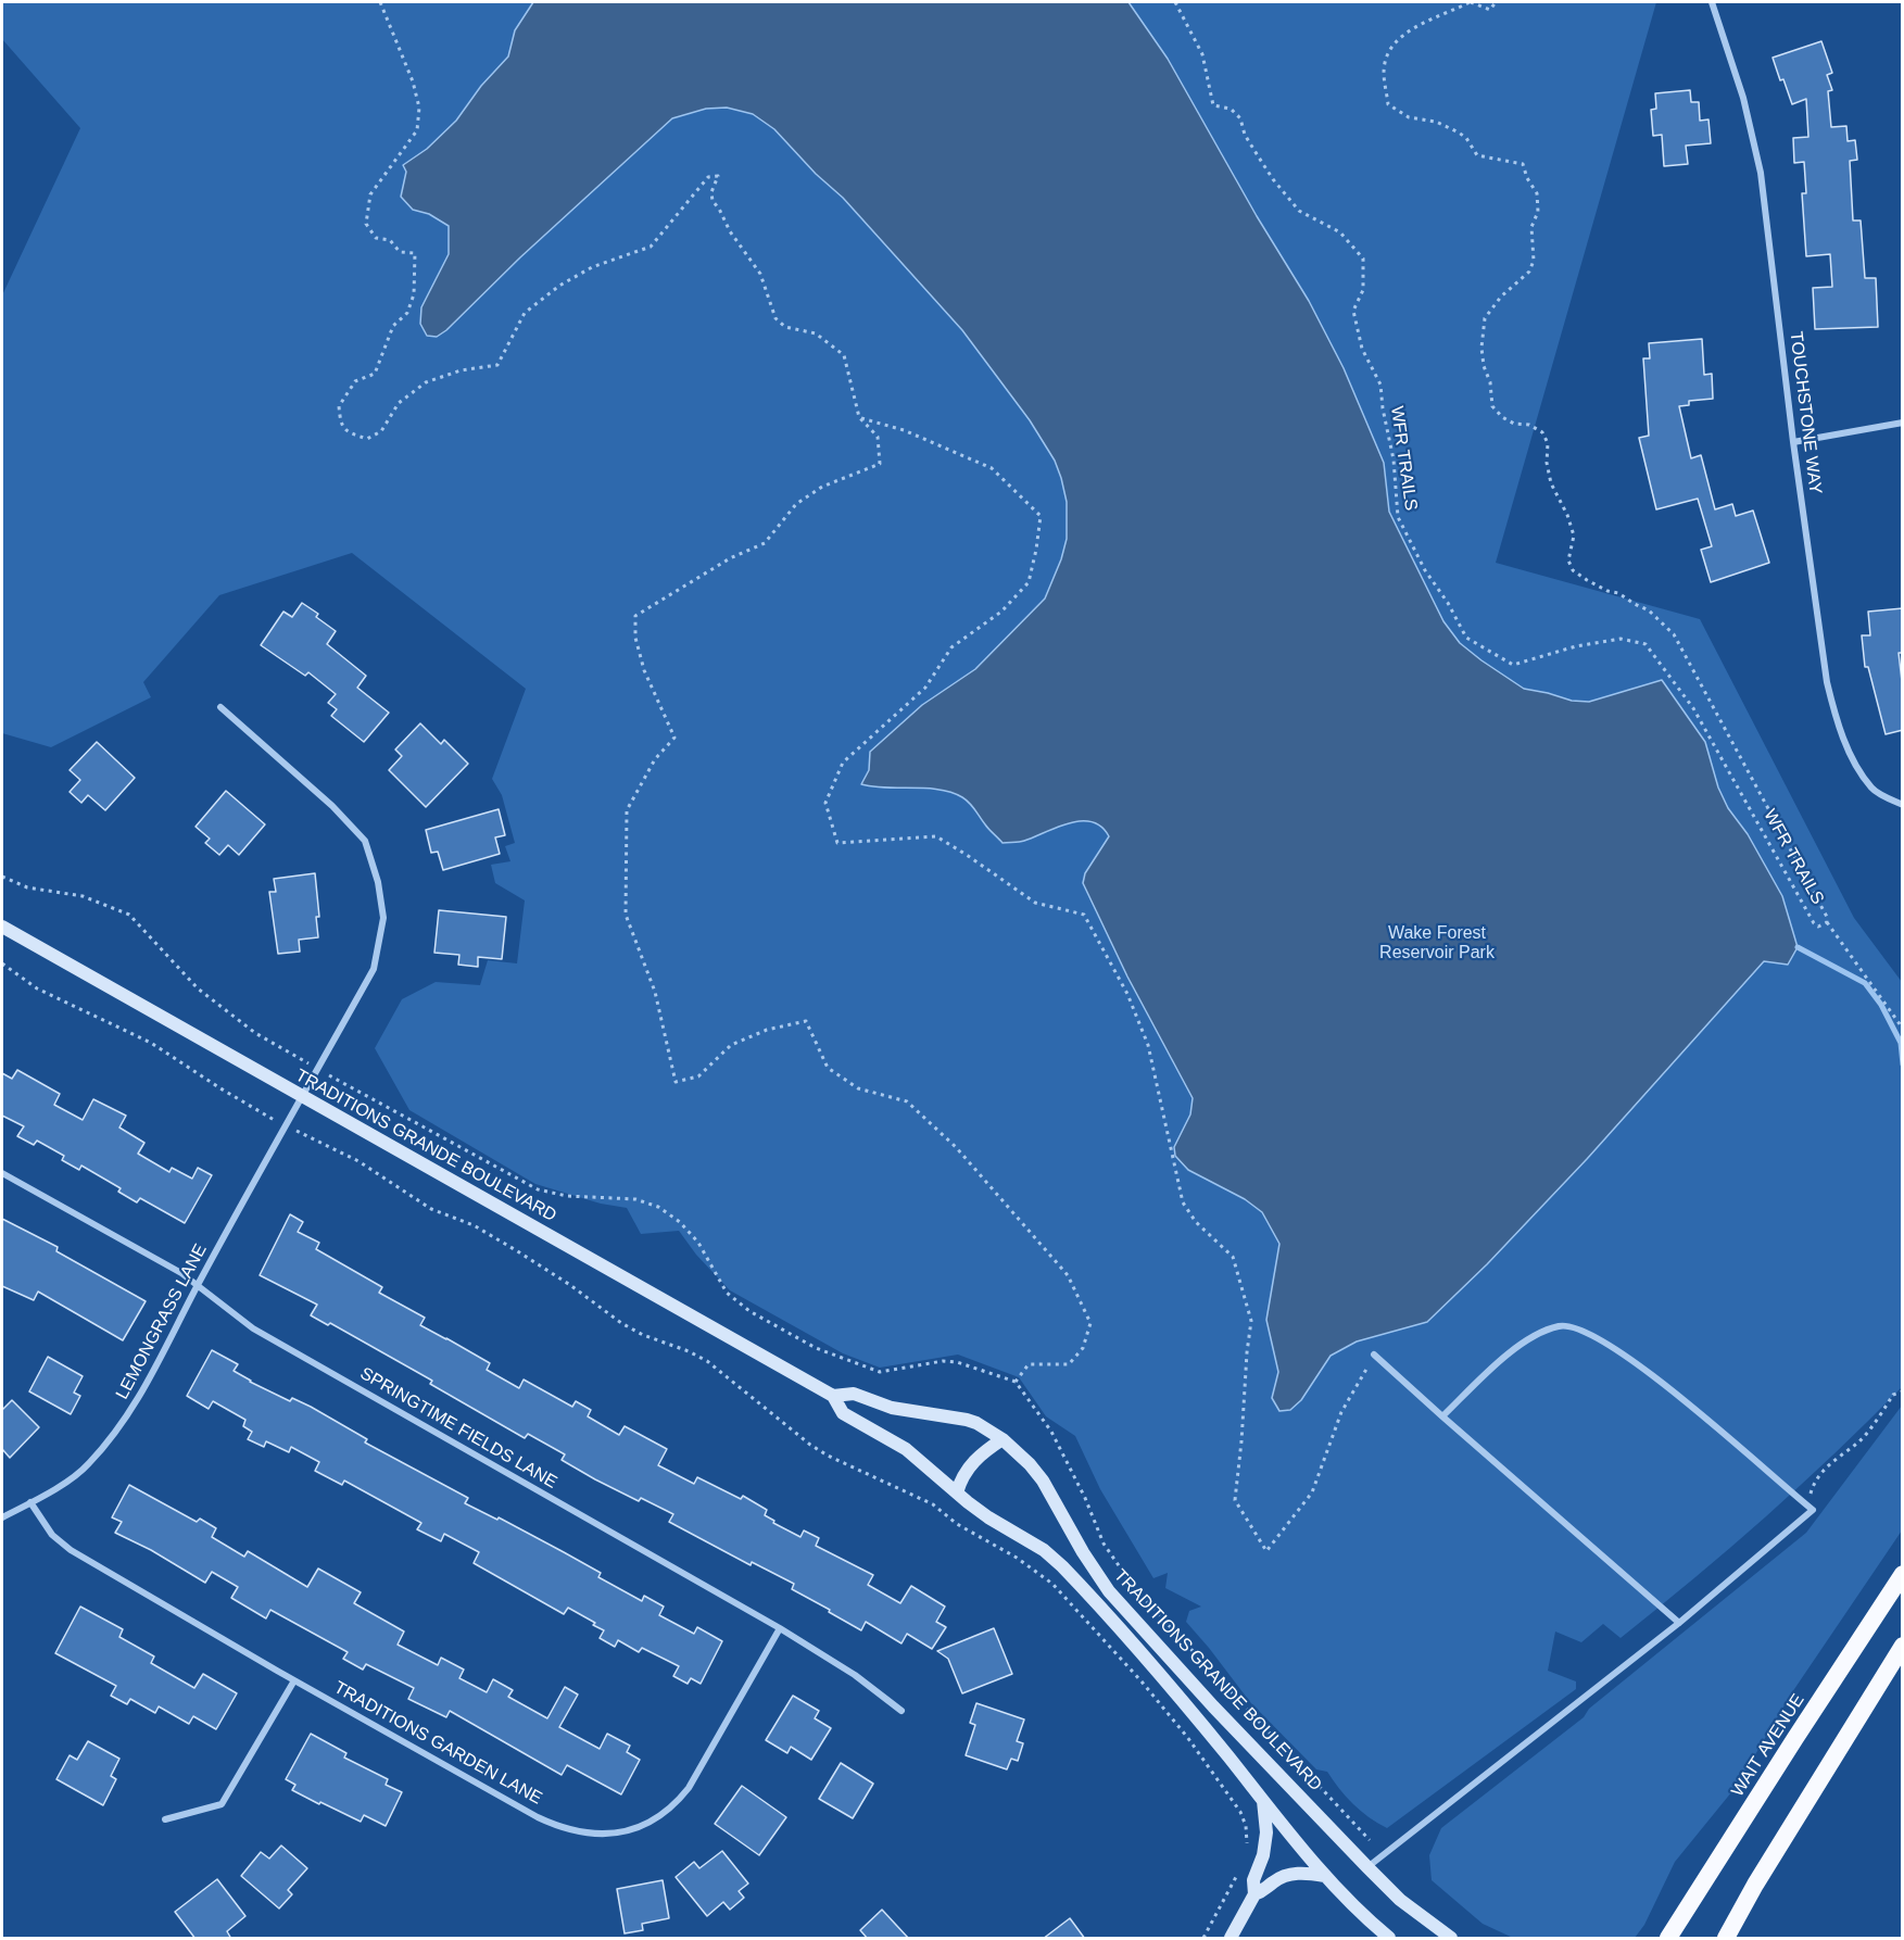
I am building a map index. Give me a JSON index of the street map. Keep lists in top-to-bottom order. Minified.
{"streets":{"highway":["WAIT AVENUE"],"main road":["TRADITIONS GRANDE BOULEVARD"],"street":["TOUCHSTONE WAY","LEMONGRASS LANE","SPRINGTIME FIELDS LANE","TRADITIONS GARDEN LANE"],"path":["WFR TRAILS"]},"crossings":[["TRADITIONS GRANDE BOULEVARD","LEMONGRASS LANE"],["LEMONGRASS LANE","SPRINGTIME FIELDS LANE"],["LEMONGRASS LANE","TRADITIONS GARDEN LANE"],["SPRINGTIME FIELDS LANE","TRADITIONS GARDEN LANE"]],"parks":["Wake Forest Reservoir Park"]}
